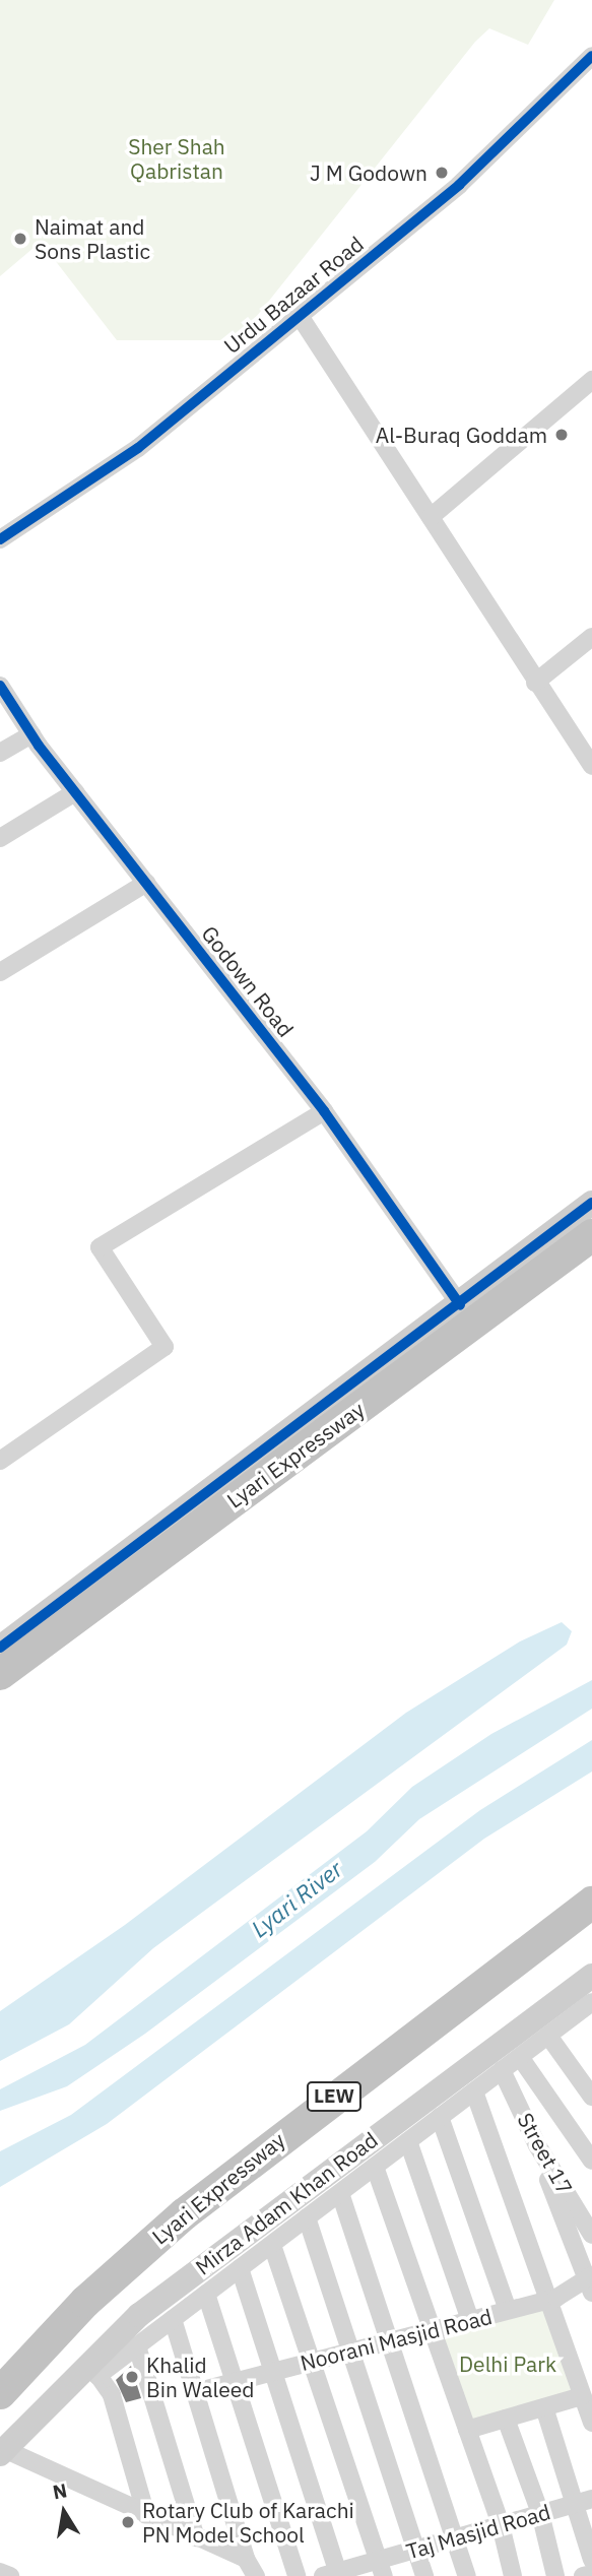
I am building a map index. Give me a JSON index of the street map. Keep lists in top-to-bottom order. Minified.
{"streets":{"highway":["Lyari Expressway","LEW"],"main road":["Mirza Adam Khan Road"],"street":["Urdu Bazaar Road","Godown Road","Street 17","Noorani Masjid Road","Taj Masjid Road"]},"water":["Lyari River"],"parks":["Sher Shah Qabristan","Delhi Park"],"places":["J M Godown","Naimat and Sons Plastic","Al-Buraq Goddam","Khalid Bin Waleed","Rotary Club of Karachi PN Model School"],"north":"top"}
